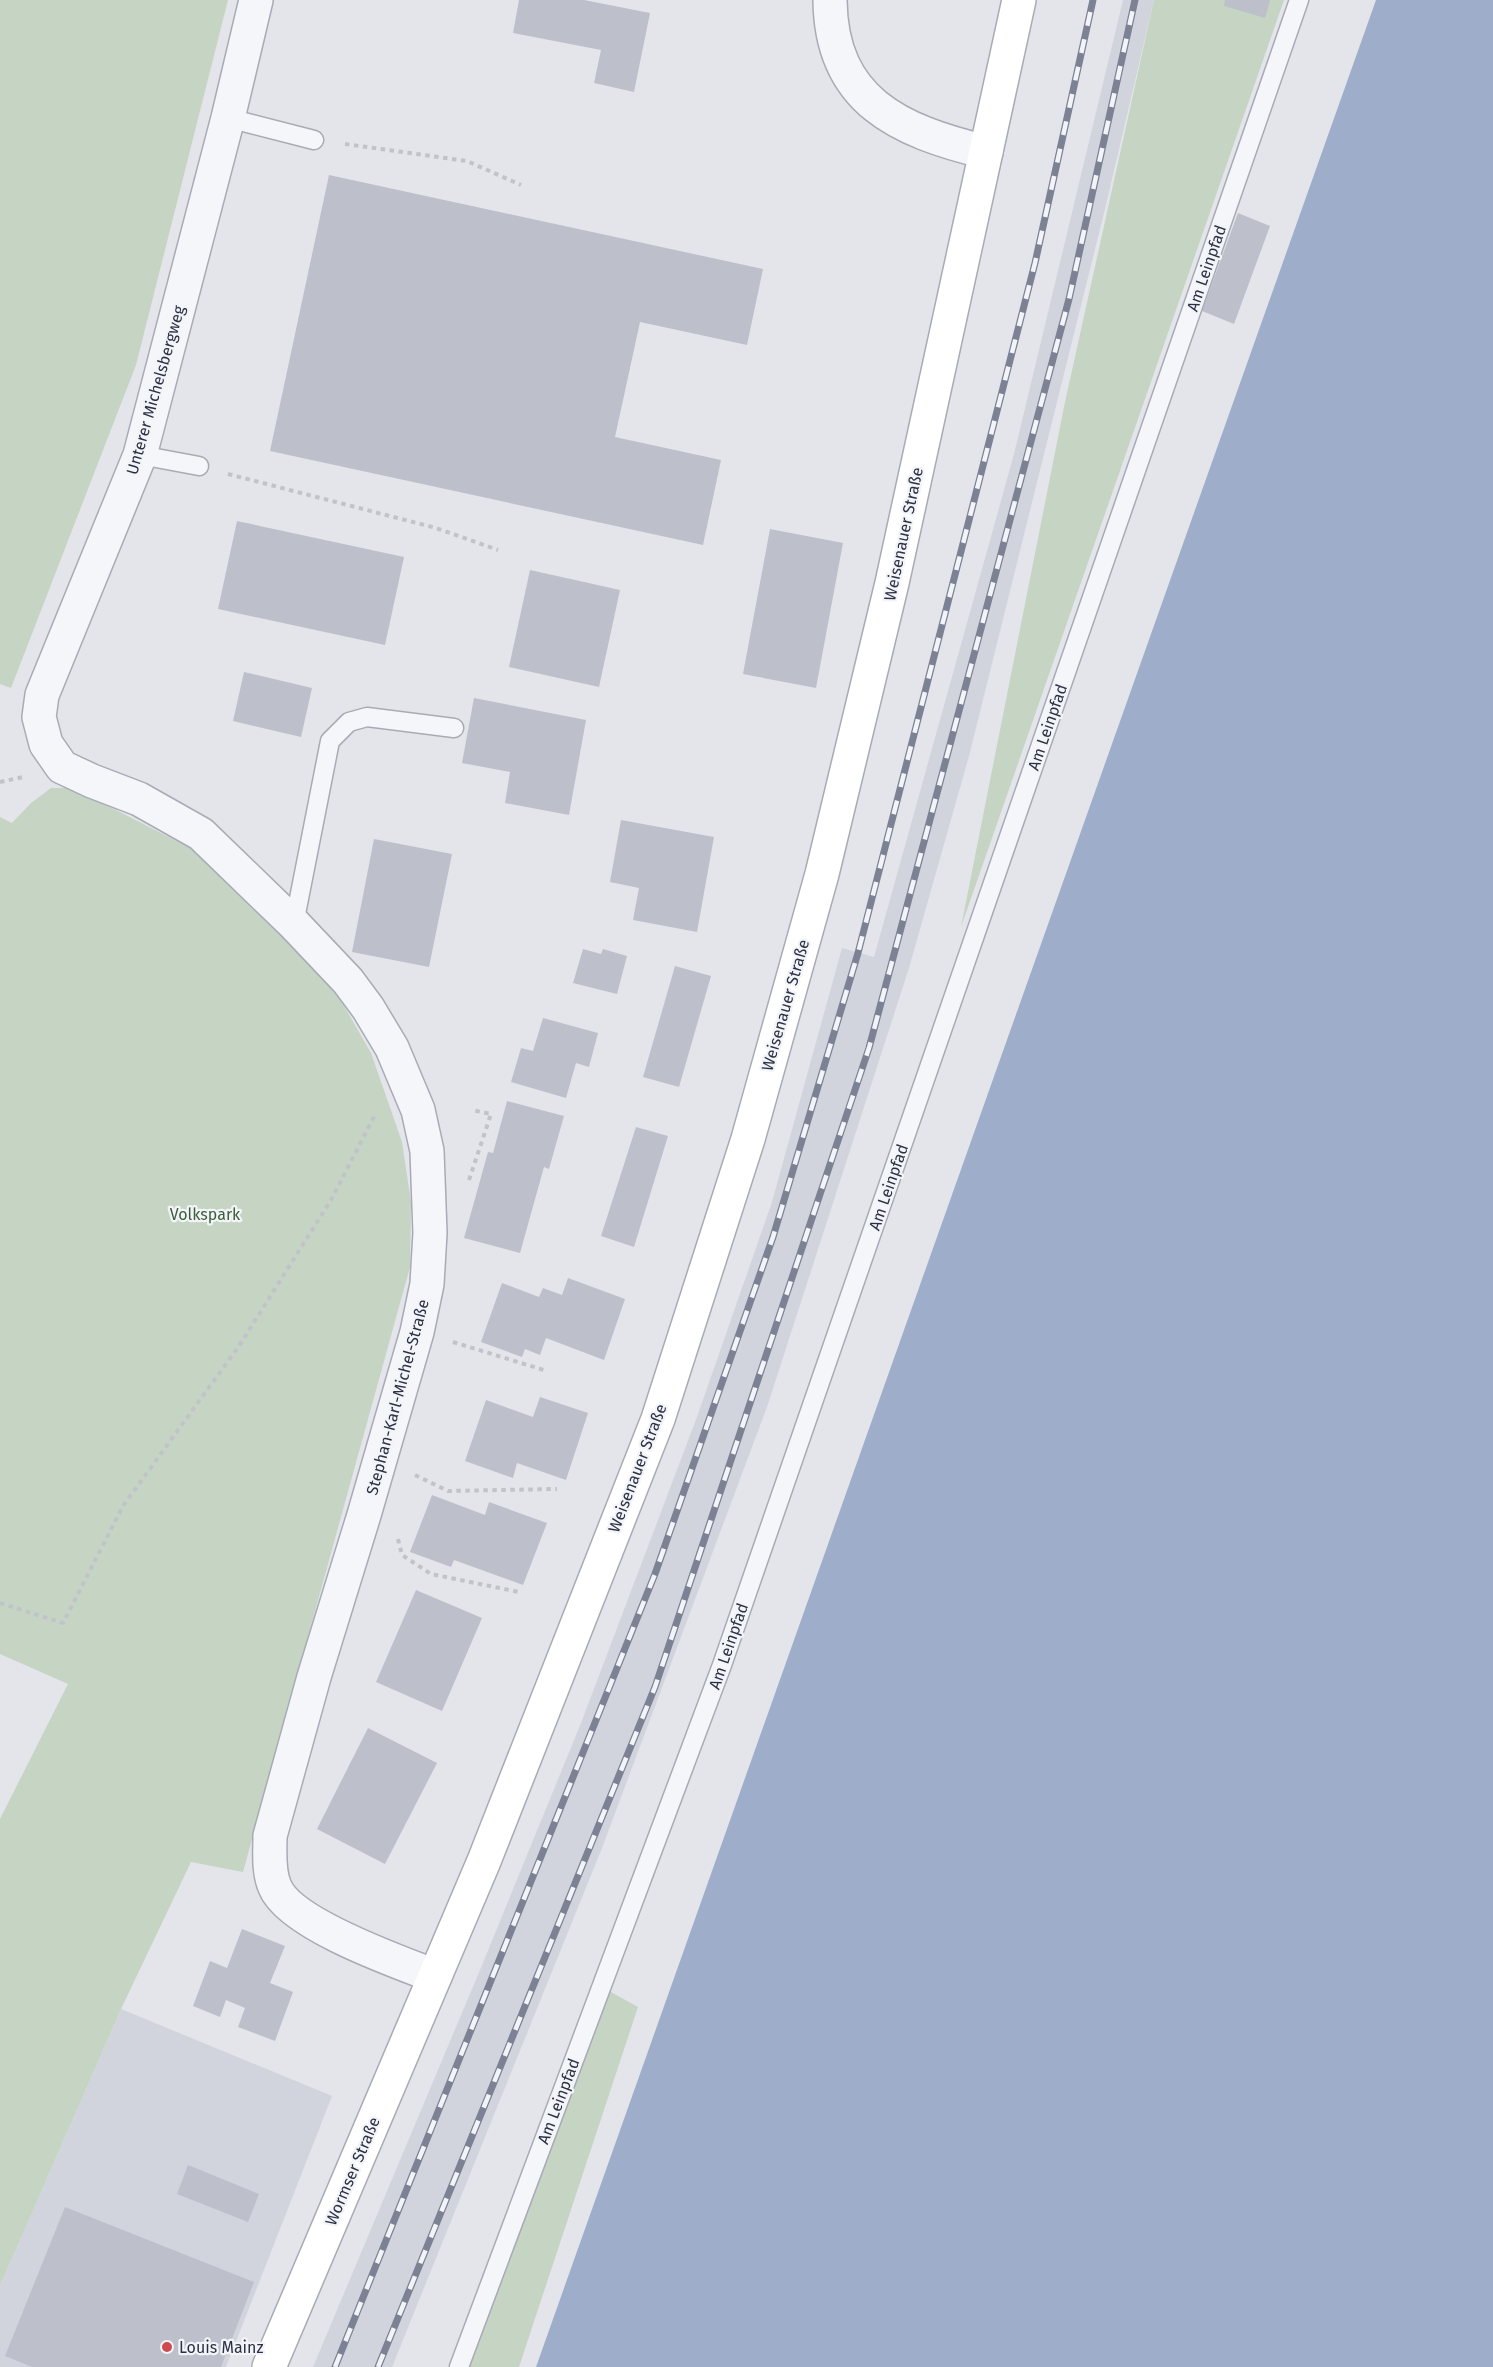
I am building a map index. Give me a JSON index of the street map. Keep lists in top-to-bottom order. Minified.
{"streets":{"main road":["Weisenauer Straße","Wormser Straße"],"street":["Unterer Michelsbergweg","Stephan-Karl-Michel-Straße"],"lane":["Am Leinpfad"]},"crossings":[["Unterer Michelsbergweg","Stephan-Karl-Michel-Straße"],["Weisenauer Straße","Stephan-Karl-Michel-Straße"],["Weisenauer Straße","Wormser Straße"],["Stephan-Karl-Michel-Straße","Wormser Straße"]],"parks":["Volkspark"],"places":["Louis Mainz"]}
